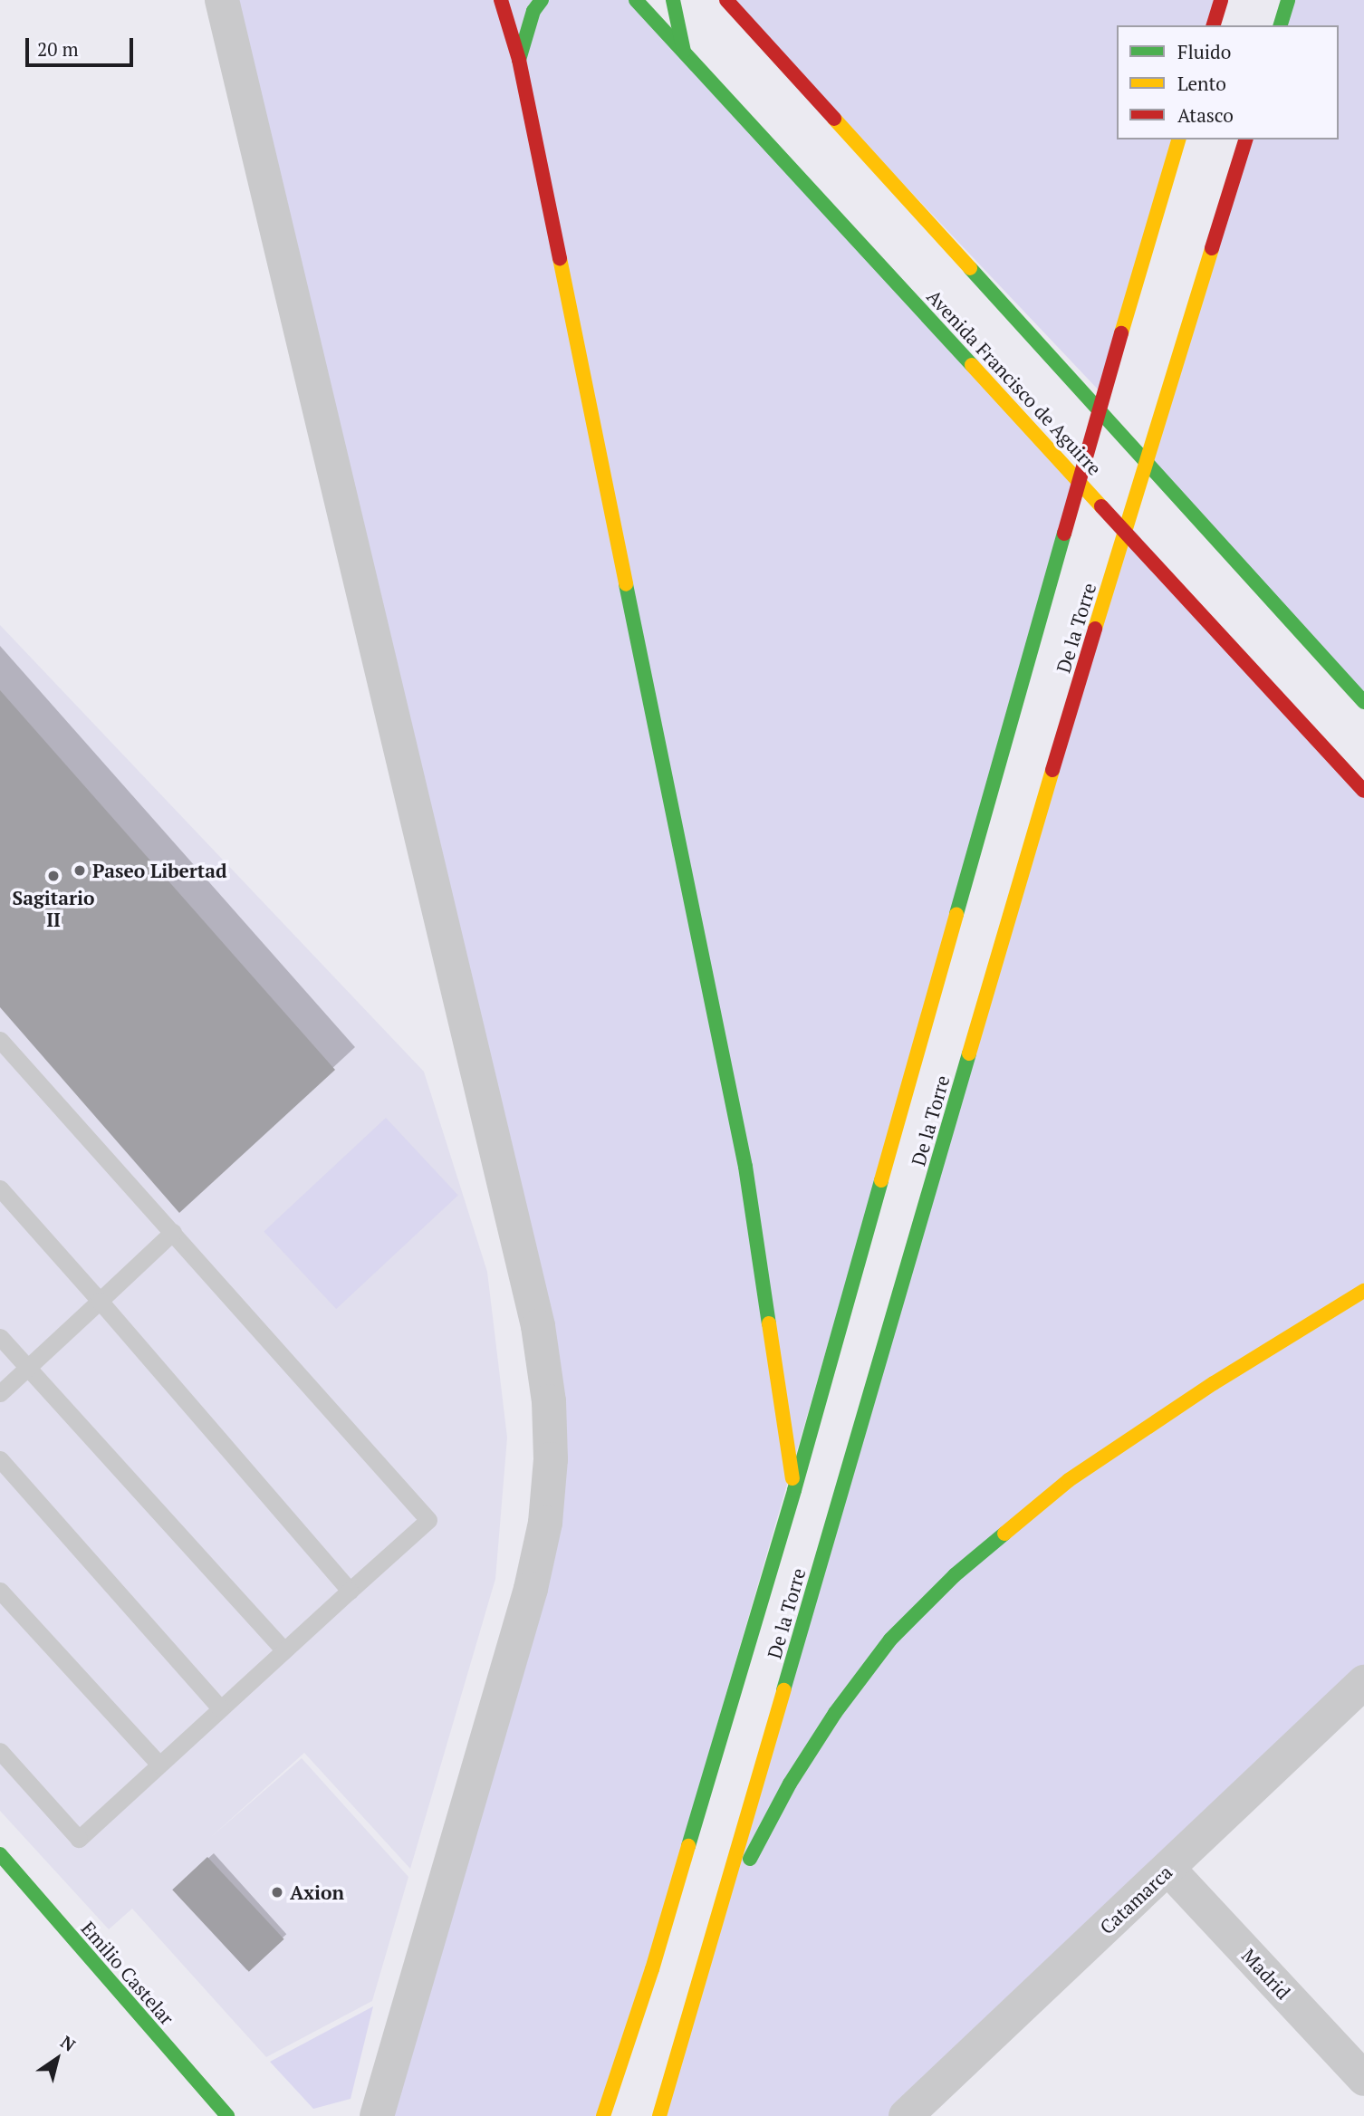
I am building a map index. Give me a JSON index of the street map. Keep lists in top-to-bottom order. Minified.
{"streets":{"main road":["Avenida Francisco de Aguirre","De la Torre","Emilio Castelar"],"street":["Catamarca","Madrid"]},"crossings":[["Catamarca","Madrid"]],"places":["Paseo Libertad","Sagitario II","Axion"],"legend":["Fluido","Lento","Atasco"],"scale_bar":"20 m","north":"top right"}
